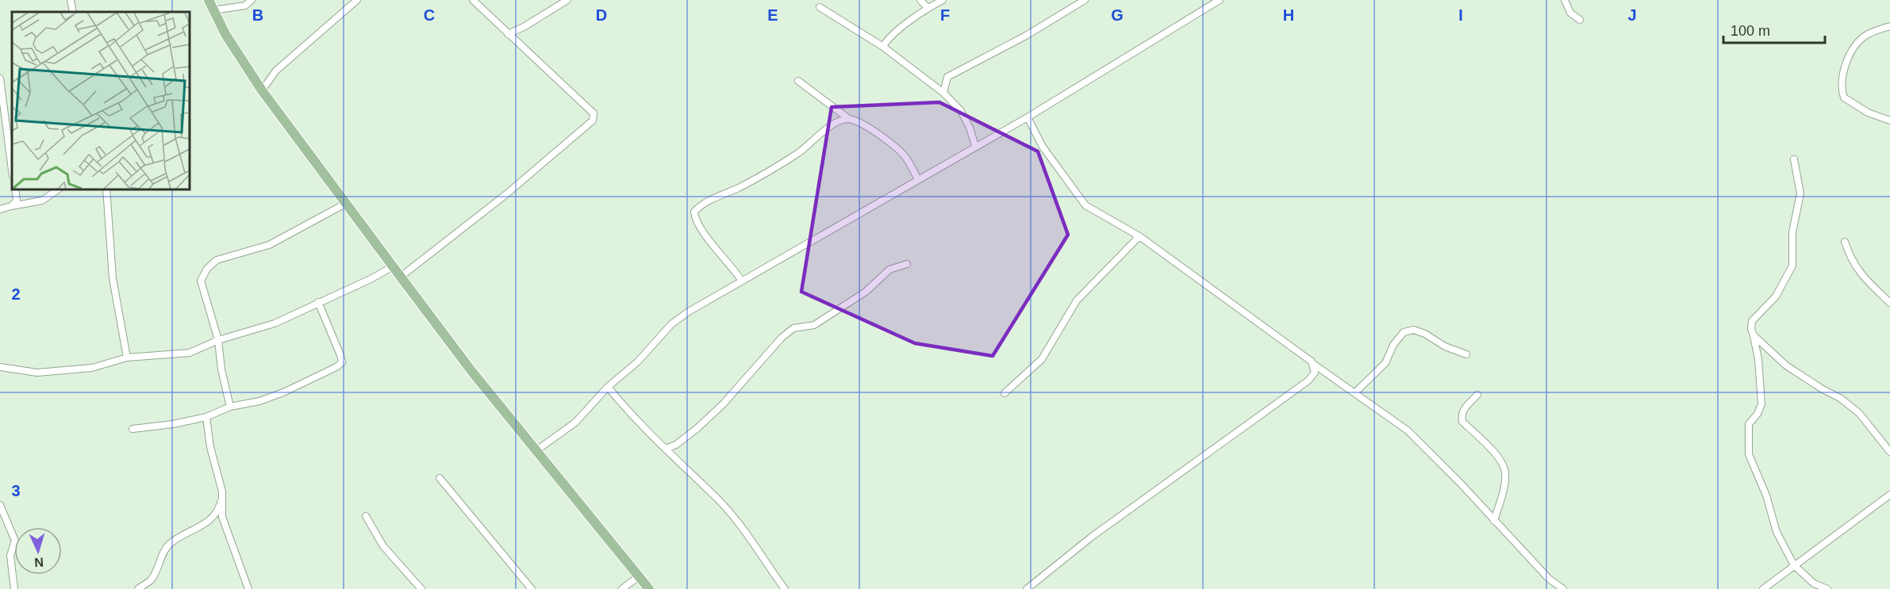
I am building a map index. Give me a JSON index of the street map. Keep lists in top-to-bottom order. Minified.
{"scale_bar":"100 m","north":"bottom","grid":{"columns":["B","C","D","E","F","G","H","I","J"],"rows":["2","3"]}}
